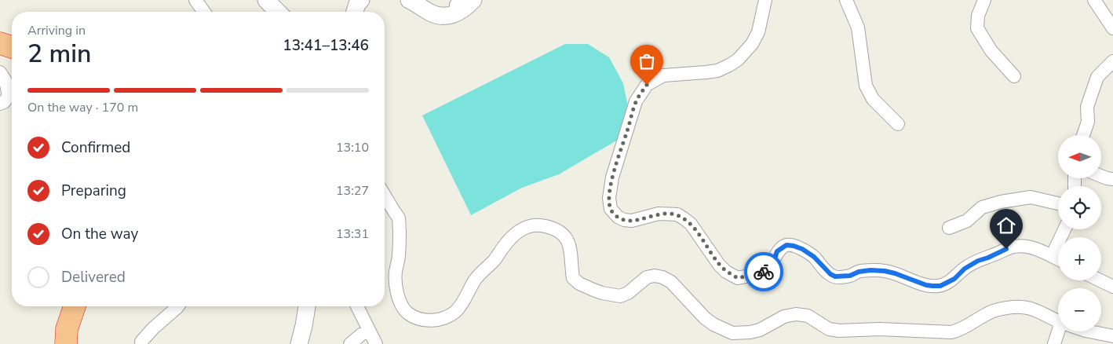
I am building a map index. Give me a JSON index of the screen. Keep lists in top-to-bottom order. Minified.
{"north":"left","page":{"heading":["2 min","Arriving in","13:41–13:46"],"bar":"On the way · 170 m","list":[["Confirmed","13:10"],["Preparing","13:27"],["On the way","13:31"],"Delivered"],"map_buttons":["+","−"]}}
